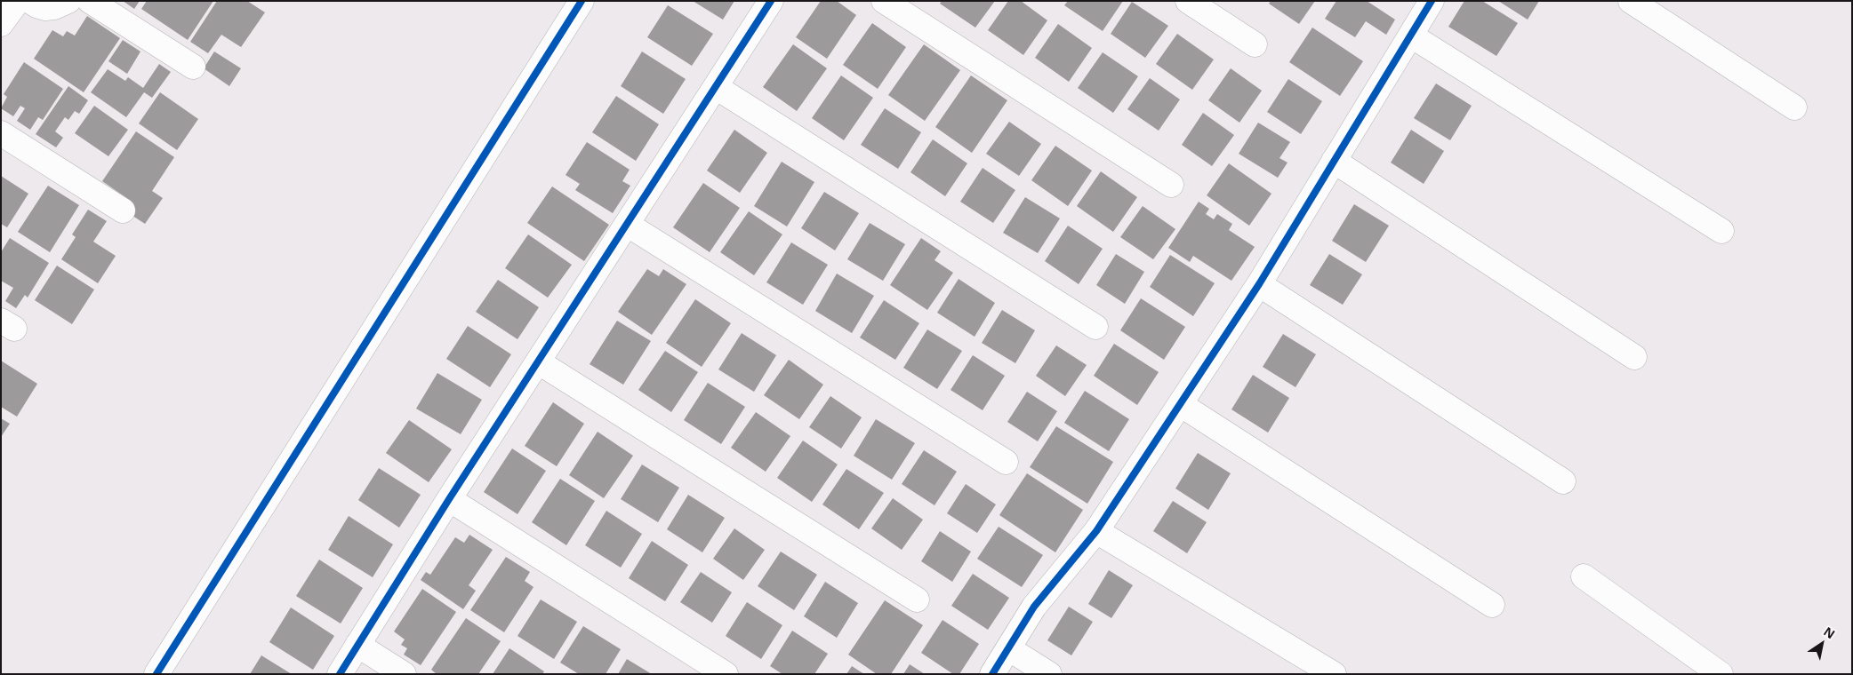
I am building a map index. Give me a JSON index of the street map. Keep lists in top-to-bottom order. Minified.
{"north":"top right"}
